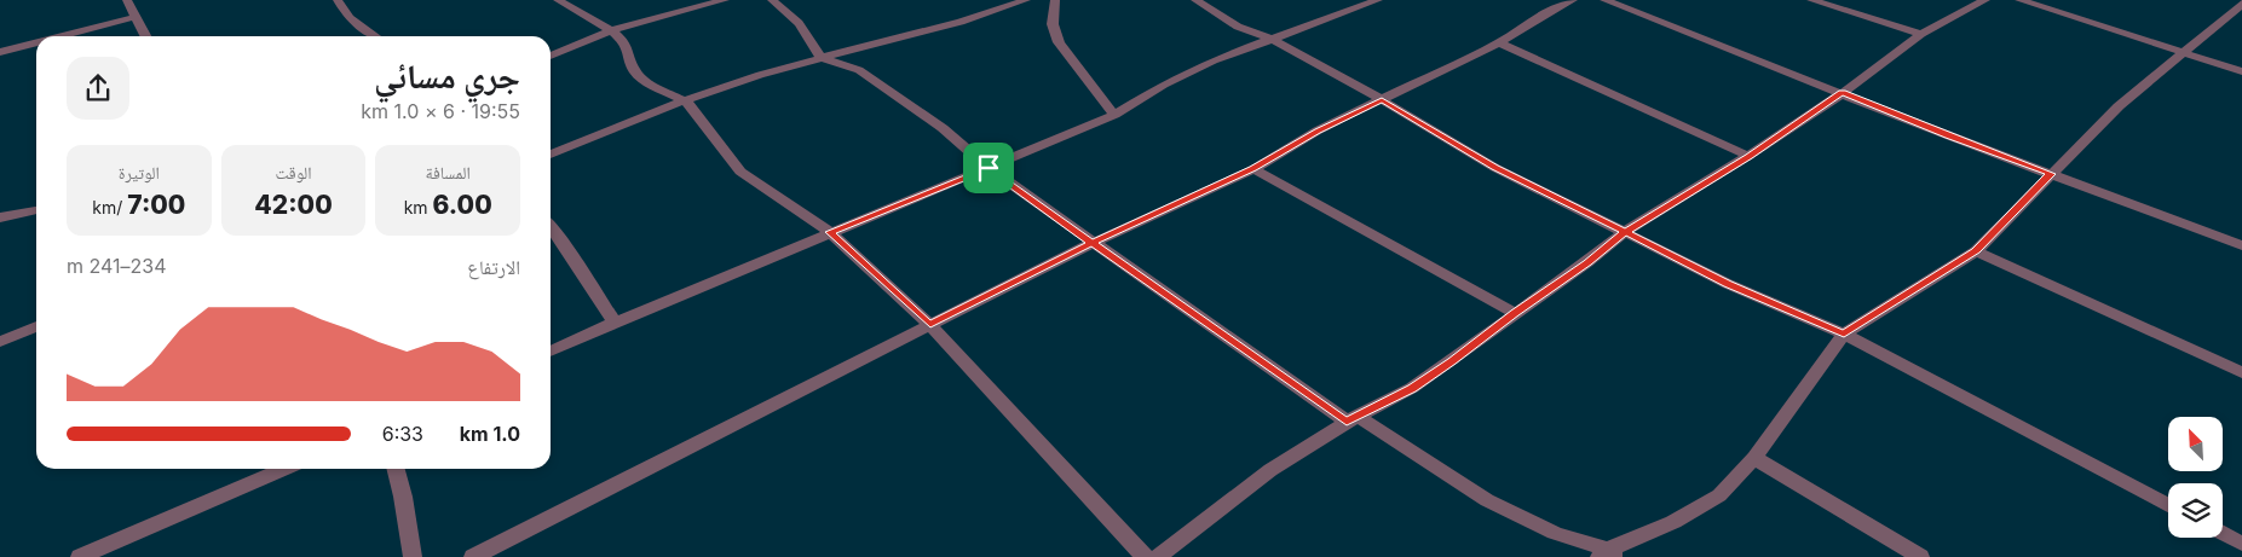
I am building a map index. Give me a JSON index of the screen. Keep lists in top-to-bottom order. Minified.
{"north":"top left","page":{"heading":["جري مسائي","19:55 · 6 × 1.0 km"],"stats":[["المسافة","6.00 km"],["الوقت","42:00"],["الوتيرة","7:00 /km"]],"chart":["الارتفاع","234–241 m"],"list":[{"name":"1.0 km","note":"6:33"}]}}
